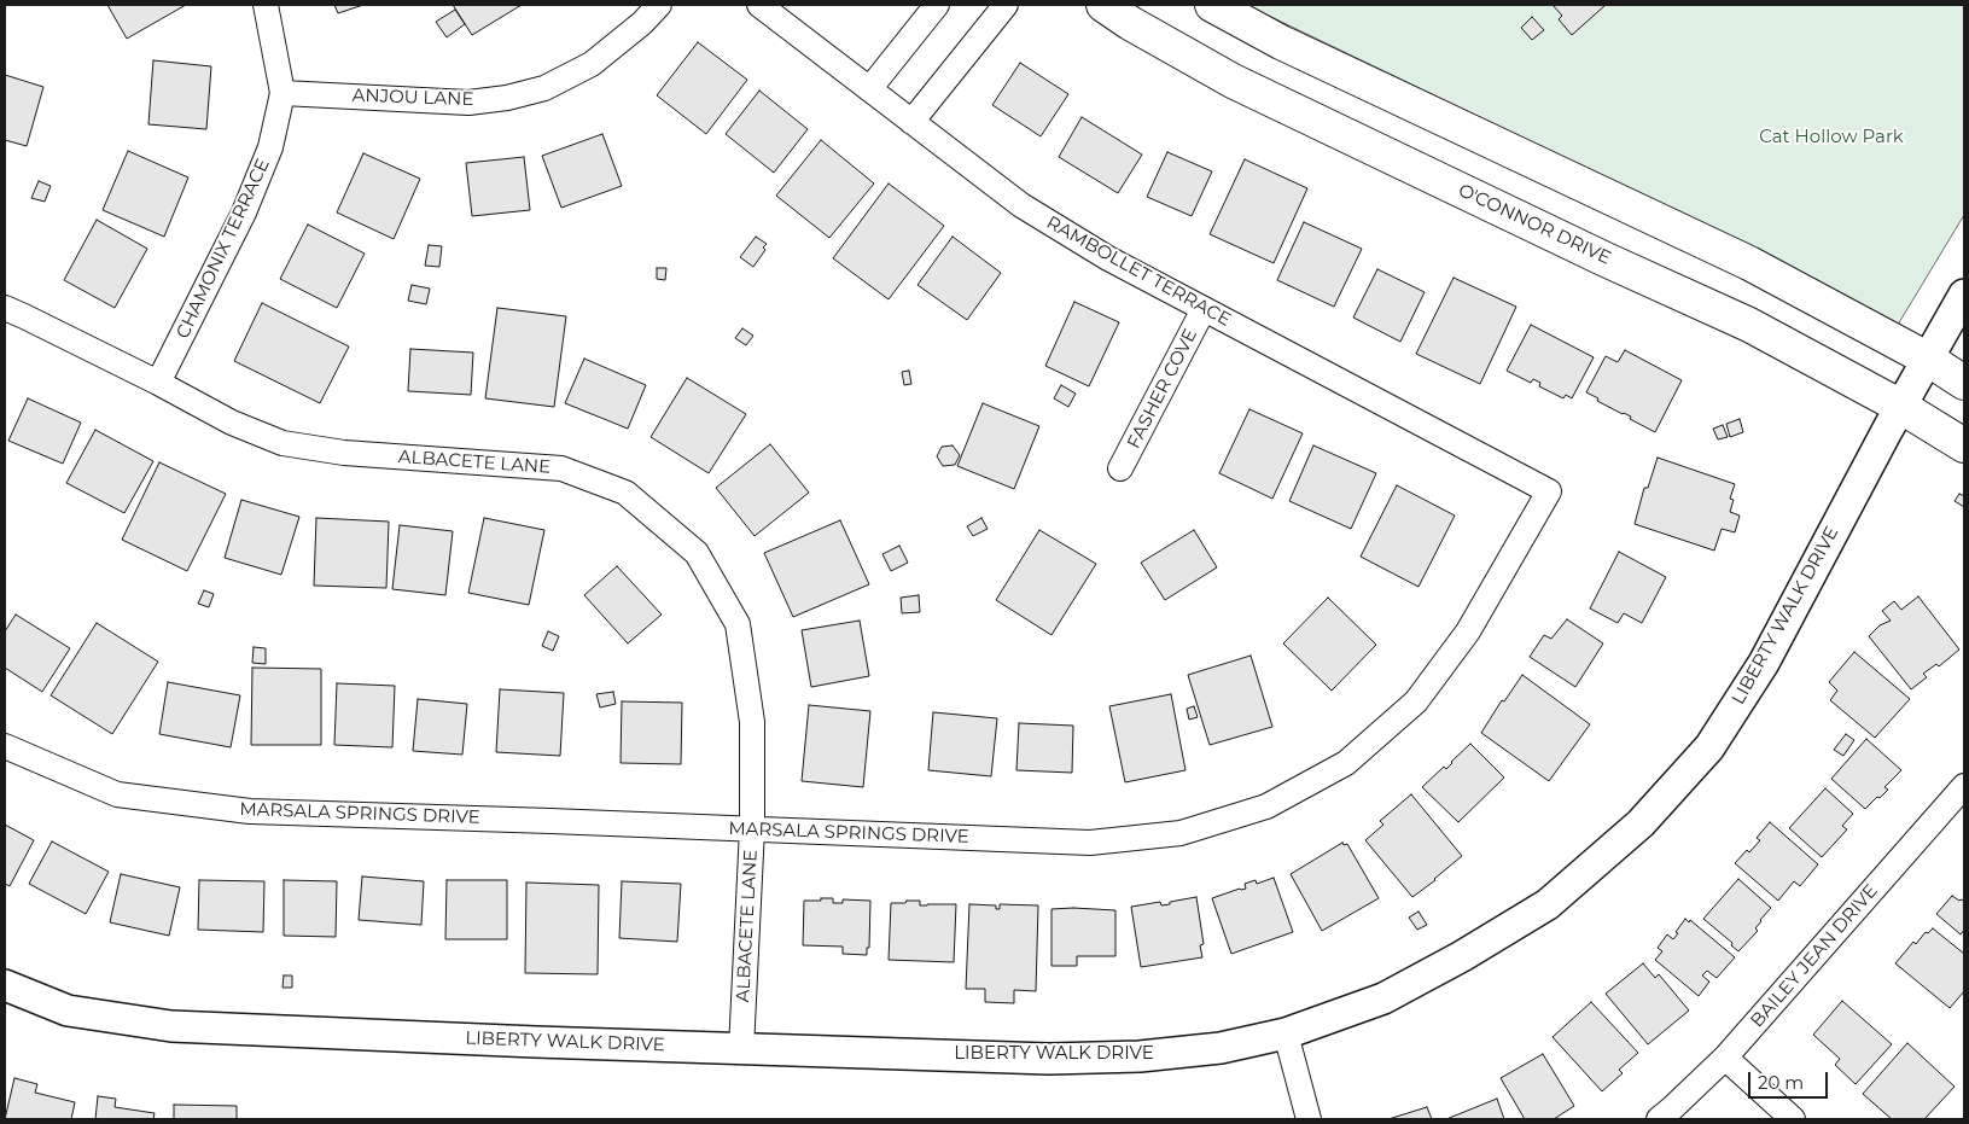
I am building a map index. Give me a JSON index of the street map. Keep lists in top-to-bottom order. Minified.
{"streets":{"main road":["O'CONNOR DRIVE"],"street":["ANJOU LANE","CHAMONIX TERRACE","RAMBOLLET TERRACE","FASHER COVE","ALBACETE LANE","LIBERTY WALK DRIVE","MARSALA SPRINGS DRIVE","BAILEY JEAN DRIVE"]},"crossings":[["ANJOU LANE","CHAMONIX TERRACE"],["O'CONNOR DRIVE","LIBERTY WALK DRIVE"],["CHAMONIX TERRACE","ALBACETE LANE"],["RAMBOLLET TERRACE","FASHER COVE"],["RAMBOLLET TERRACE","MARSALA SPRINGS DRIVE"],["ALBACETE LANE","LIBERTY WALK DRIVE"],["ALBACETE LANE","MARSALA SPRINGS DRIVE"]],"parks":["Cat Hollow Park"],"scale_bar":"20 m"}
